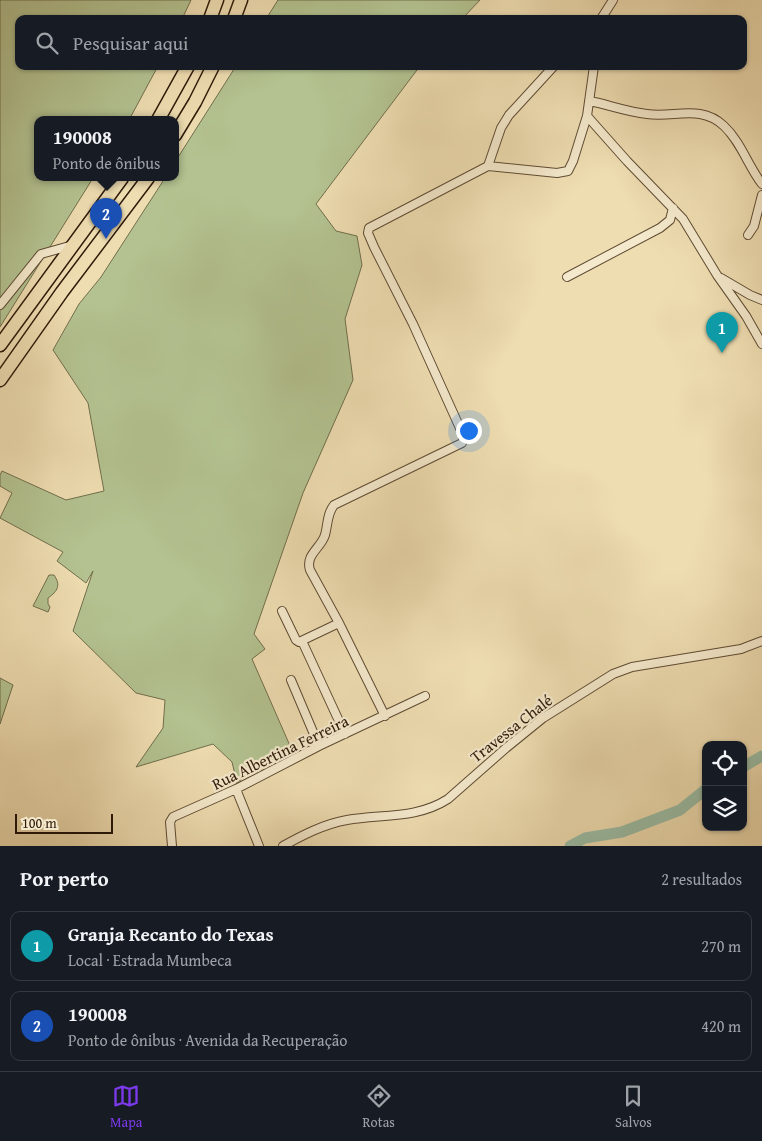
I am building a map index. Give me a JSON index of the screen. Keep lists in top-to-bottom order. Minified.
{"streets":{"street":["Travessa Chalé","Rua Albertina Ferreira"]},"scale_bar":"100 m","page":{"search":"Pesquisar aqui","popup":["190008","Ponto de ônibus"],"pins":["2","1"],"scale":"100 m","heading":["Por perto","2 resultados"],"list":[{"mark":"1","name":"Granja Recanto do Texas","note":"Local · Estrada Mumbeca","value":"270 m"},{"mark":"2","name":"190008","note":"Ponto de ônibus · Avenida da Recuperação","value":"420 m"}],"nav":["Mapa","Rotas","Salvos"]}}
